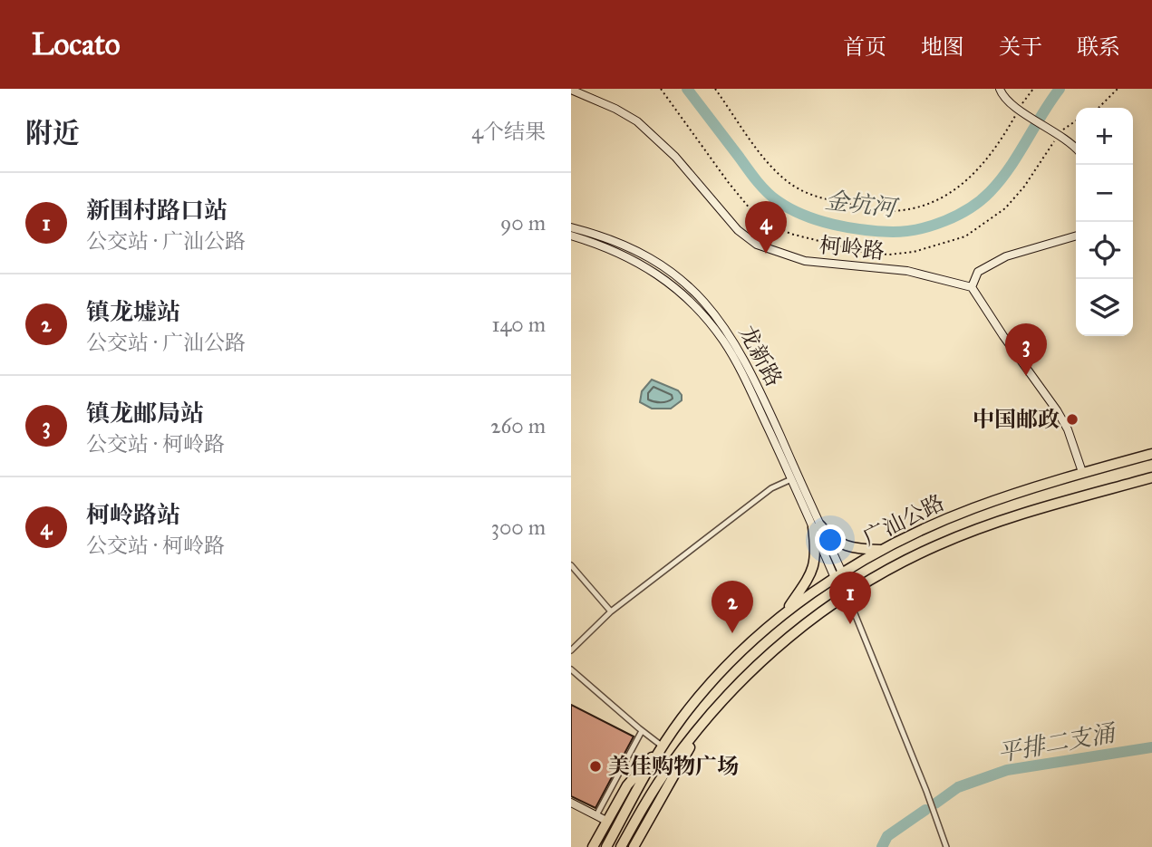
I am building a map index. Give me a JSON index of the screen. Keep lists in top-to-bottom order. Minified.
{"streets":{"highway":["广汕公路"],"street":["柯岭路","龙新路"]},"crossings":[["龙新路","广汕公路"]],"water":["金坑河","平排二支涌"],"places":["中国邮政","美佳购物广场"],"page":{"header":"Locato","nav":["首页","地图","关于","联系"],"heading":["附近","4个结果"],"map_buttons":["+","−"],"list":[{"mark":"1","name":"新围村路口站","note":"公交站 · 广汕公路","value":"90 m"},{"mark":"2","name":"镇龙墟站","note":"公交站 · 广汕公路","value":"140 m"},{"mark":"3","name":"镇龙邮局站","note":"公交站 · 柯岭路","value":"260 m"},{"mark":"4","name":"柯岭路站","note":"公交站 · 柯岭路","value":"300 m"}],"pins":["4","3","1","2"]}}
